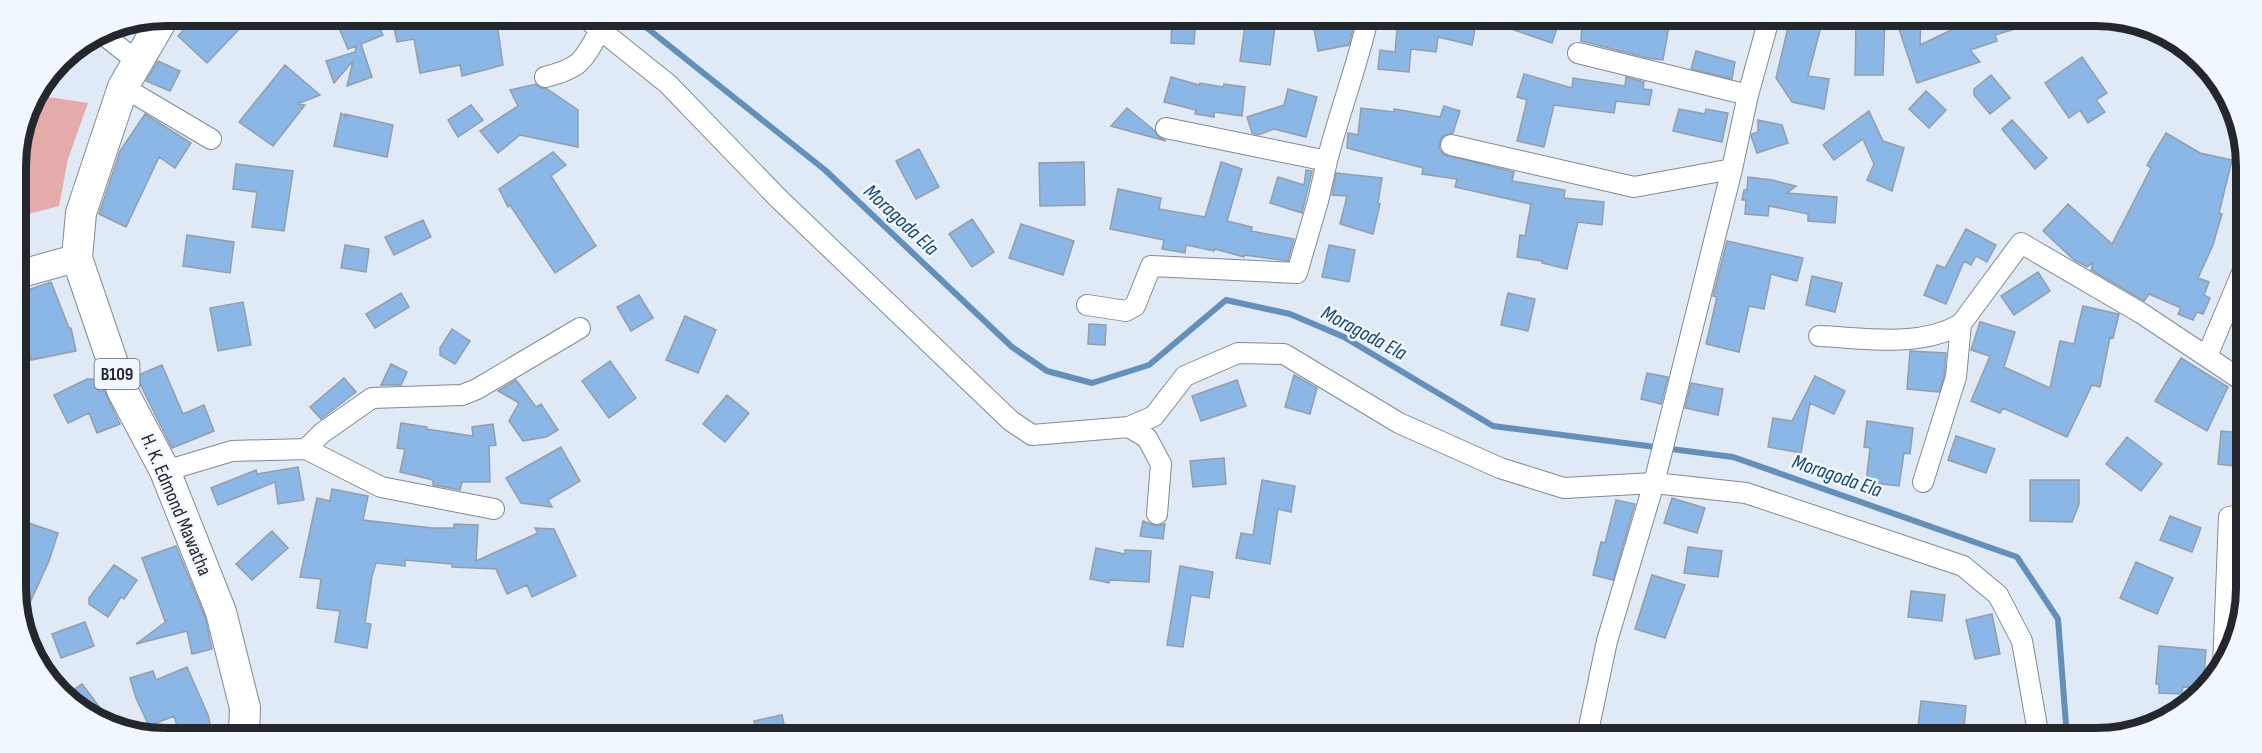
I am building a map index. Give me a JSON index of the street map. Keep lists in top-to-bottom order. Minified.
{"streets":{"main road":["B109","H. K. Edmond Mawatha"]},"water":["Moragoda Ela"]}
